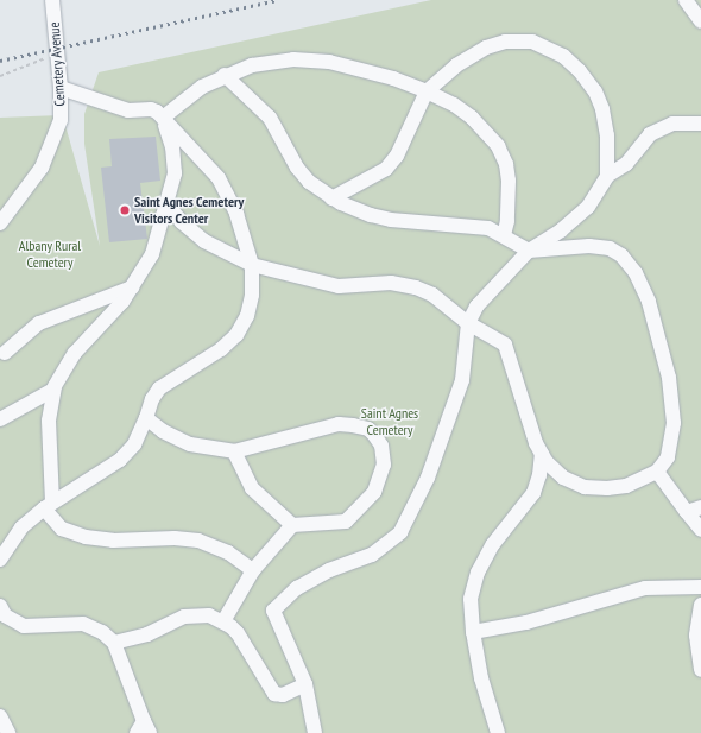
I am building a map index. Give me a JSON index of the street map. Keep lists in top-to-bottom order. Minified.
{"streets":{"lane":["Cemetery Avenue"]},"parks":["Albany Rural Cemetery","Saint Agnes Cemetery"],"places":["Saint Agnes Cemetery Visitors Center"]}
